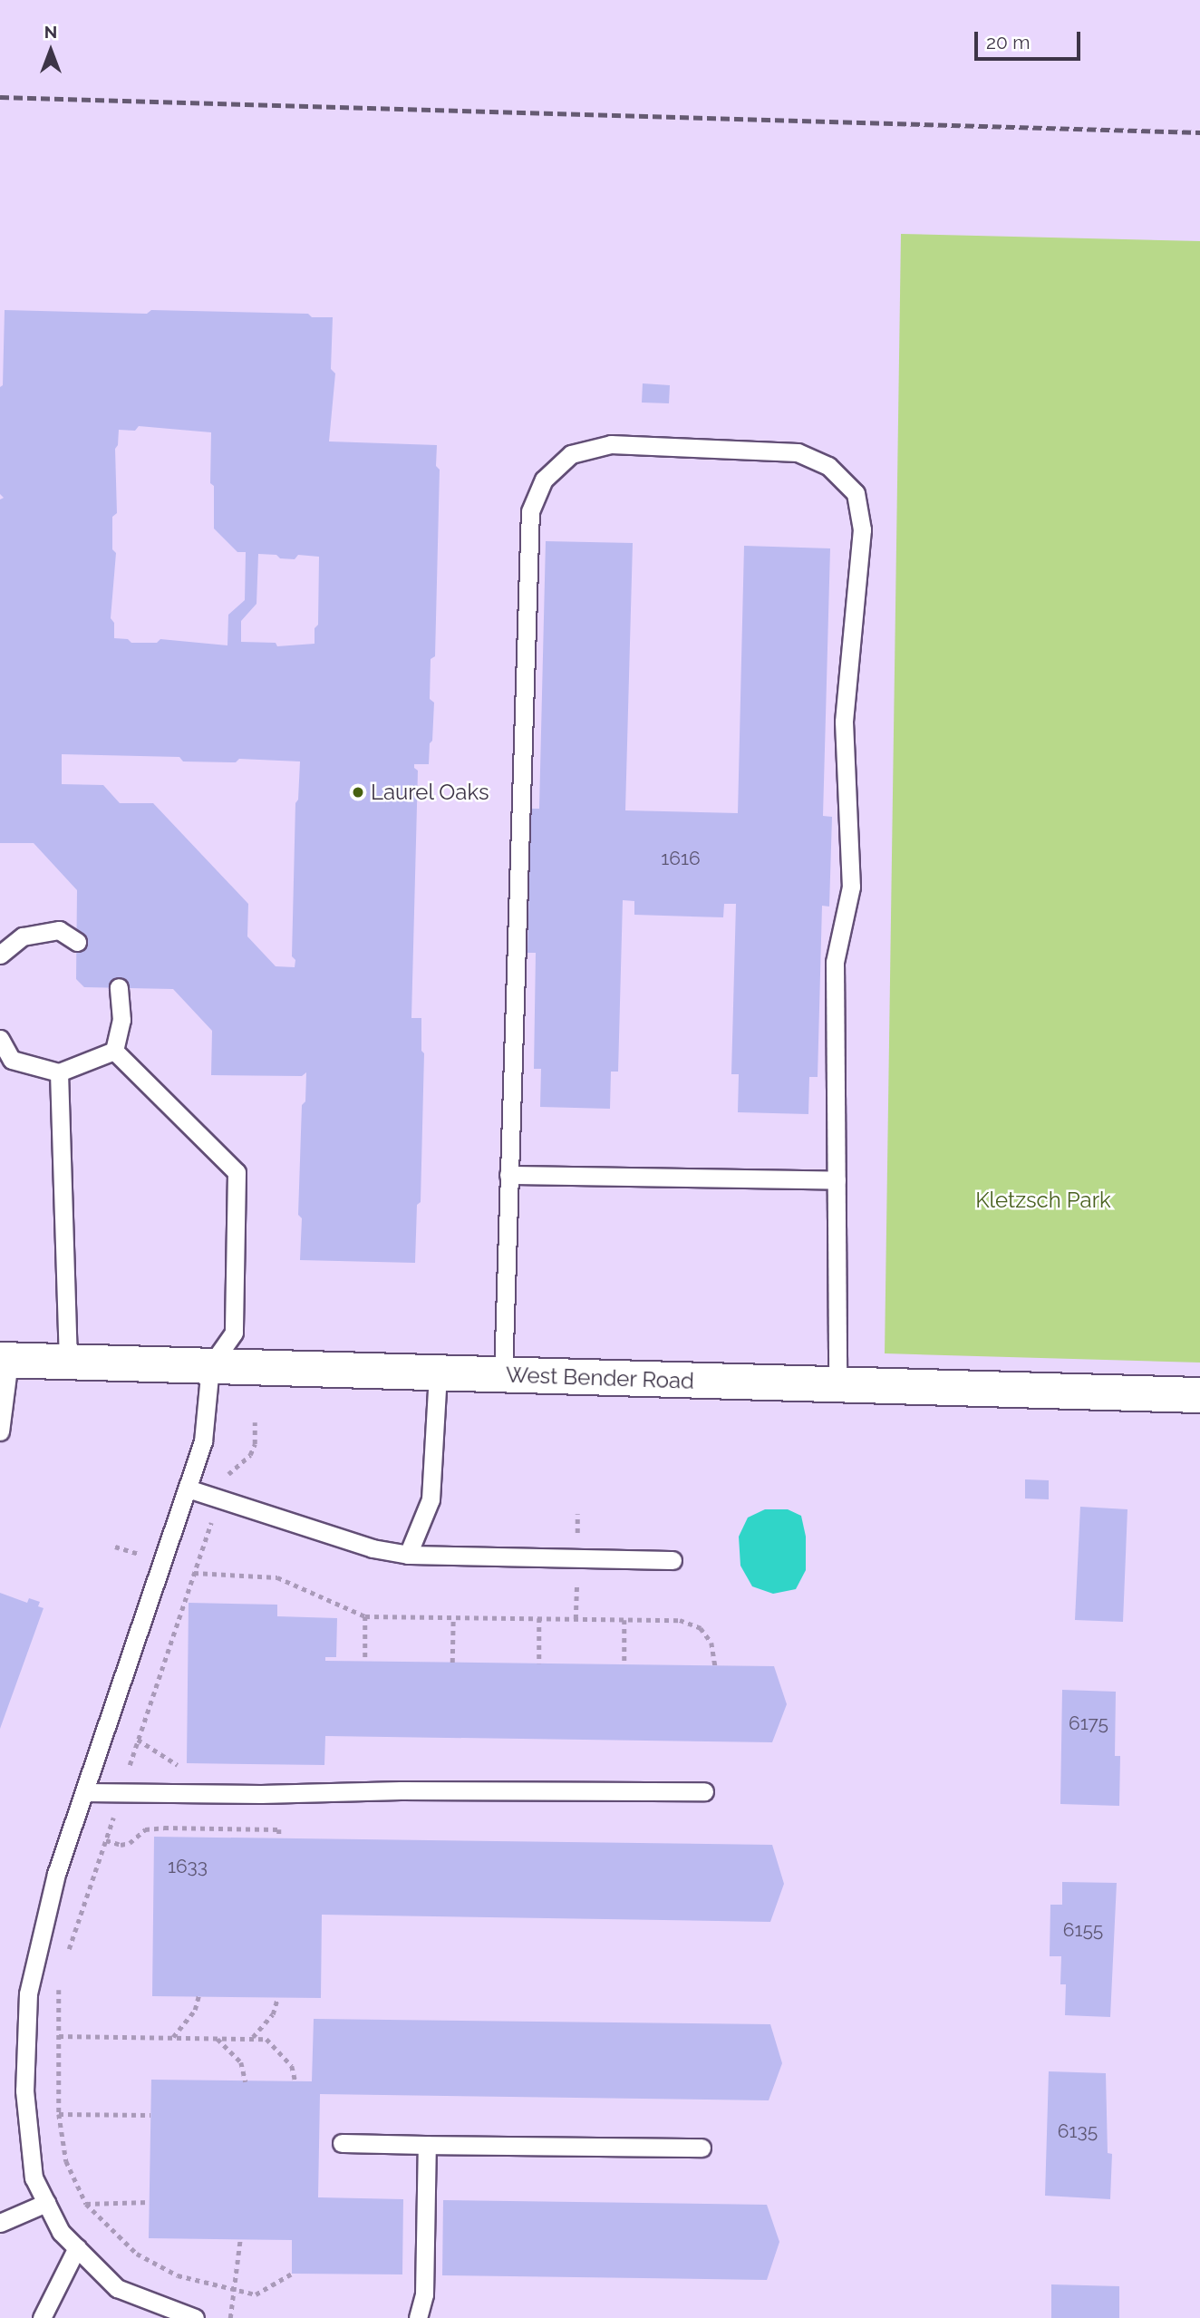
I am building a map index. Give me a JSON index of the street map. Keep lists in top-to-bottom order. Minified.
{"streets":{"street":["West Bender Road"]},"parks":["Kletzsch Park"],"places":["Laurel Oaks"],"house_numbers":["1616","6175","1633","6155","6135"],"scale_bar":"20 m","north":"top"}
